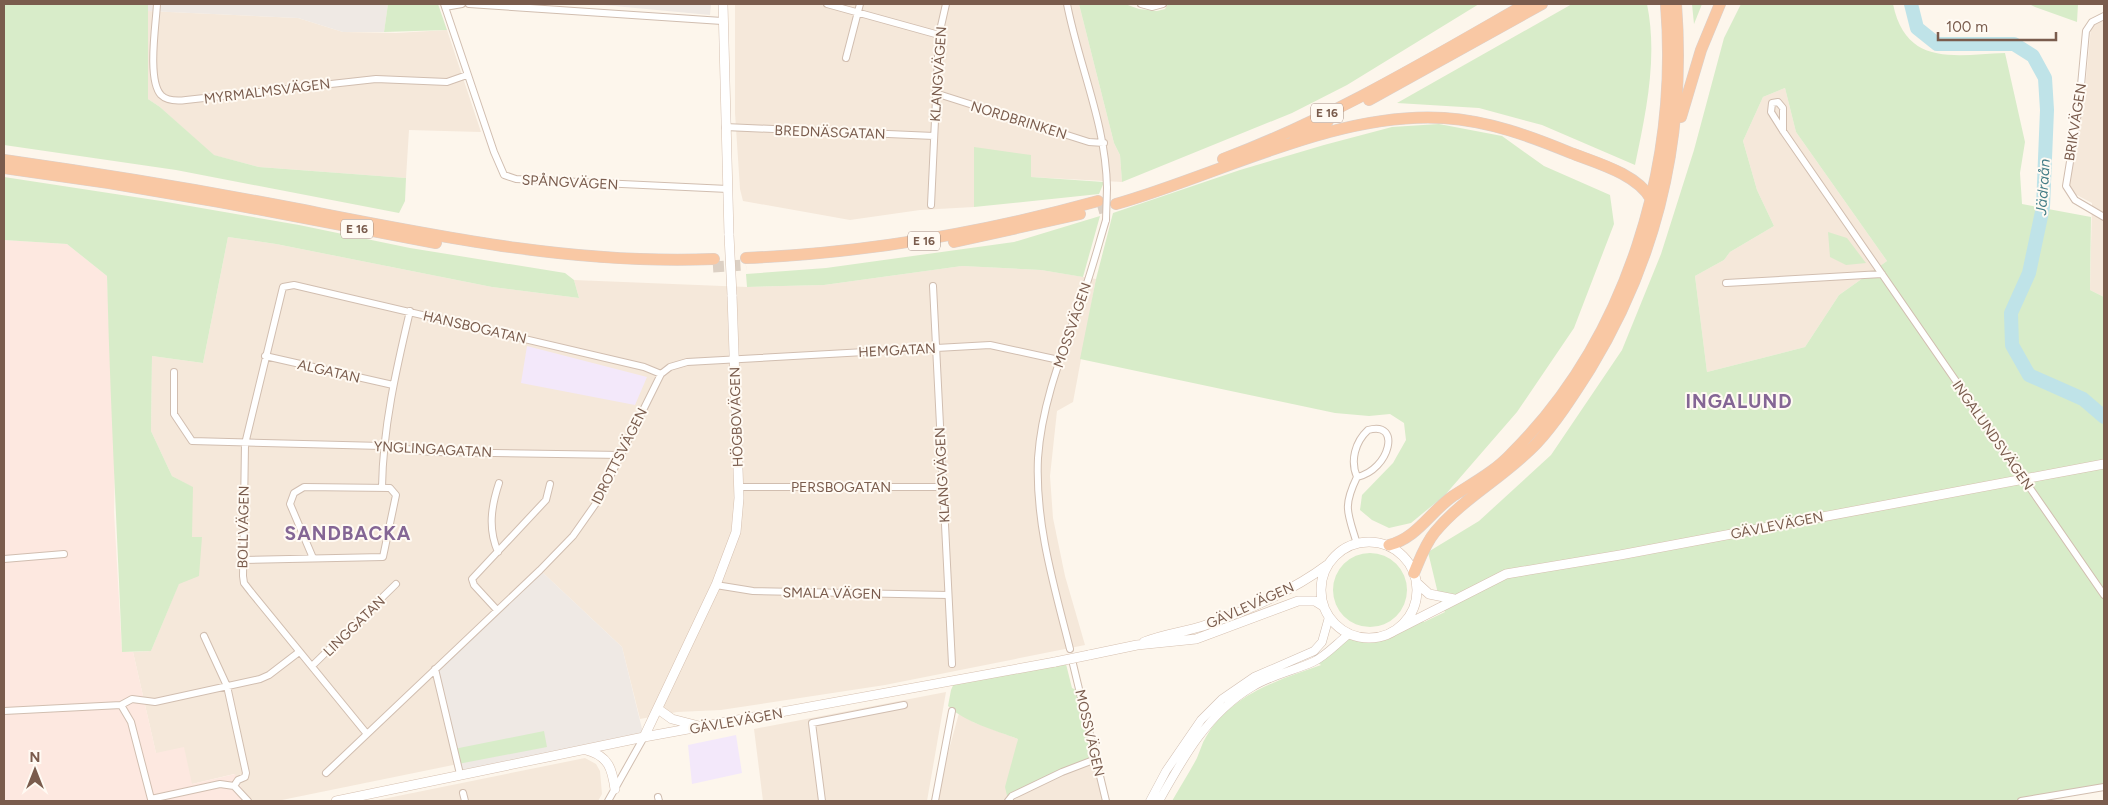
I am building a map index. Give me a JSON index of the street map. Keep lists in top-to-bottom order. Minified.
{"streets":{"highway":["E 16"],"main road":["HÖGBOVÄGEN","GÄVLEVÄGEN"],"street":["KLANGVÄGEN","MYRMALMSVÄGEN","NORDBRINKEN","BRIKVÄGEN","BREDNÄSGATAN","SPÅNGVÄGEN","MOSSVÄGEN","HANSBOGATAN","HEMGATAN","ALGATAN","INGALUNDSVÄGEN","YNGLINGAGATAN","IDROTTSVÄGEN","PERSBOGATAN","BOLLVÄGEN","SMALA VÄGEN","LINGGATAN"]},"crossings":[["KLANGVÄGEN","NORDBRINKEN"],["KLANGVÄGEN","BREDNÄSGATAN"],["KLANGVÄGEN","HEMGATAN"],["KLANGVÄGEN","PERSBOGATAN"],["KLANGVÄGEN","SMALA VÄGEN"],["MYRMALMSVÄGEN","SPÅNGVÄGEN"],["E 16","MOSSVÄGEN"],["NORDBRINKEN","MOSSVÄGEN"],["BREDNÄSGATAN","HÖGBOVÄGEN"],["SPÅNGVÄGEN","HÖGBOVÄGEN"],["MOSSVÄGEN","HEMGATAN"],["HANSBOGATAN","IDROTTSVÄGEN"],["HANSBOGATAN","BOLLVÄGEN"],["HEMGATAN","HÖGBOVÄGEN"],["ALGATAN","BOLLVÄGEN"],["HÖGBOVÄGEN","PERSBOGATAN"],["HÖGBOVÄGEN","GÄVLEVÄGEN"],["HÖGBOVÄGEN","SMALA VÄGEN"],["INGALUNDSVÄGEN","GÄVLEVÄGEN"],["YNGLINGAGATAN","IDROTTSVÄGEN"],["YNGLINGAGATAN","BOLLVÄGEN"],["IDROTTSVÄGEN","BOLLVÄGEN"],["BOLLVÄGEN","LINGGATAN"]],"districts":["INGALUND","SANDBACKA"],"water":["Jädraån"],"scale_bar":"100 m","north":"top"}
